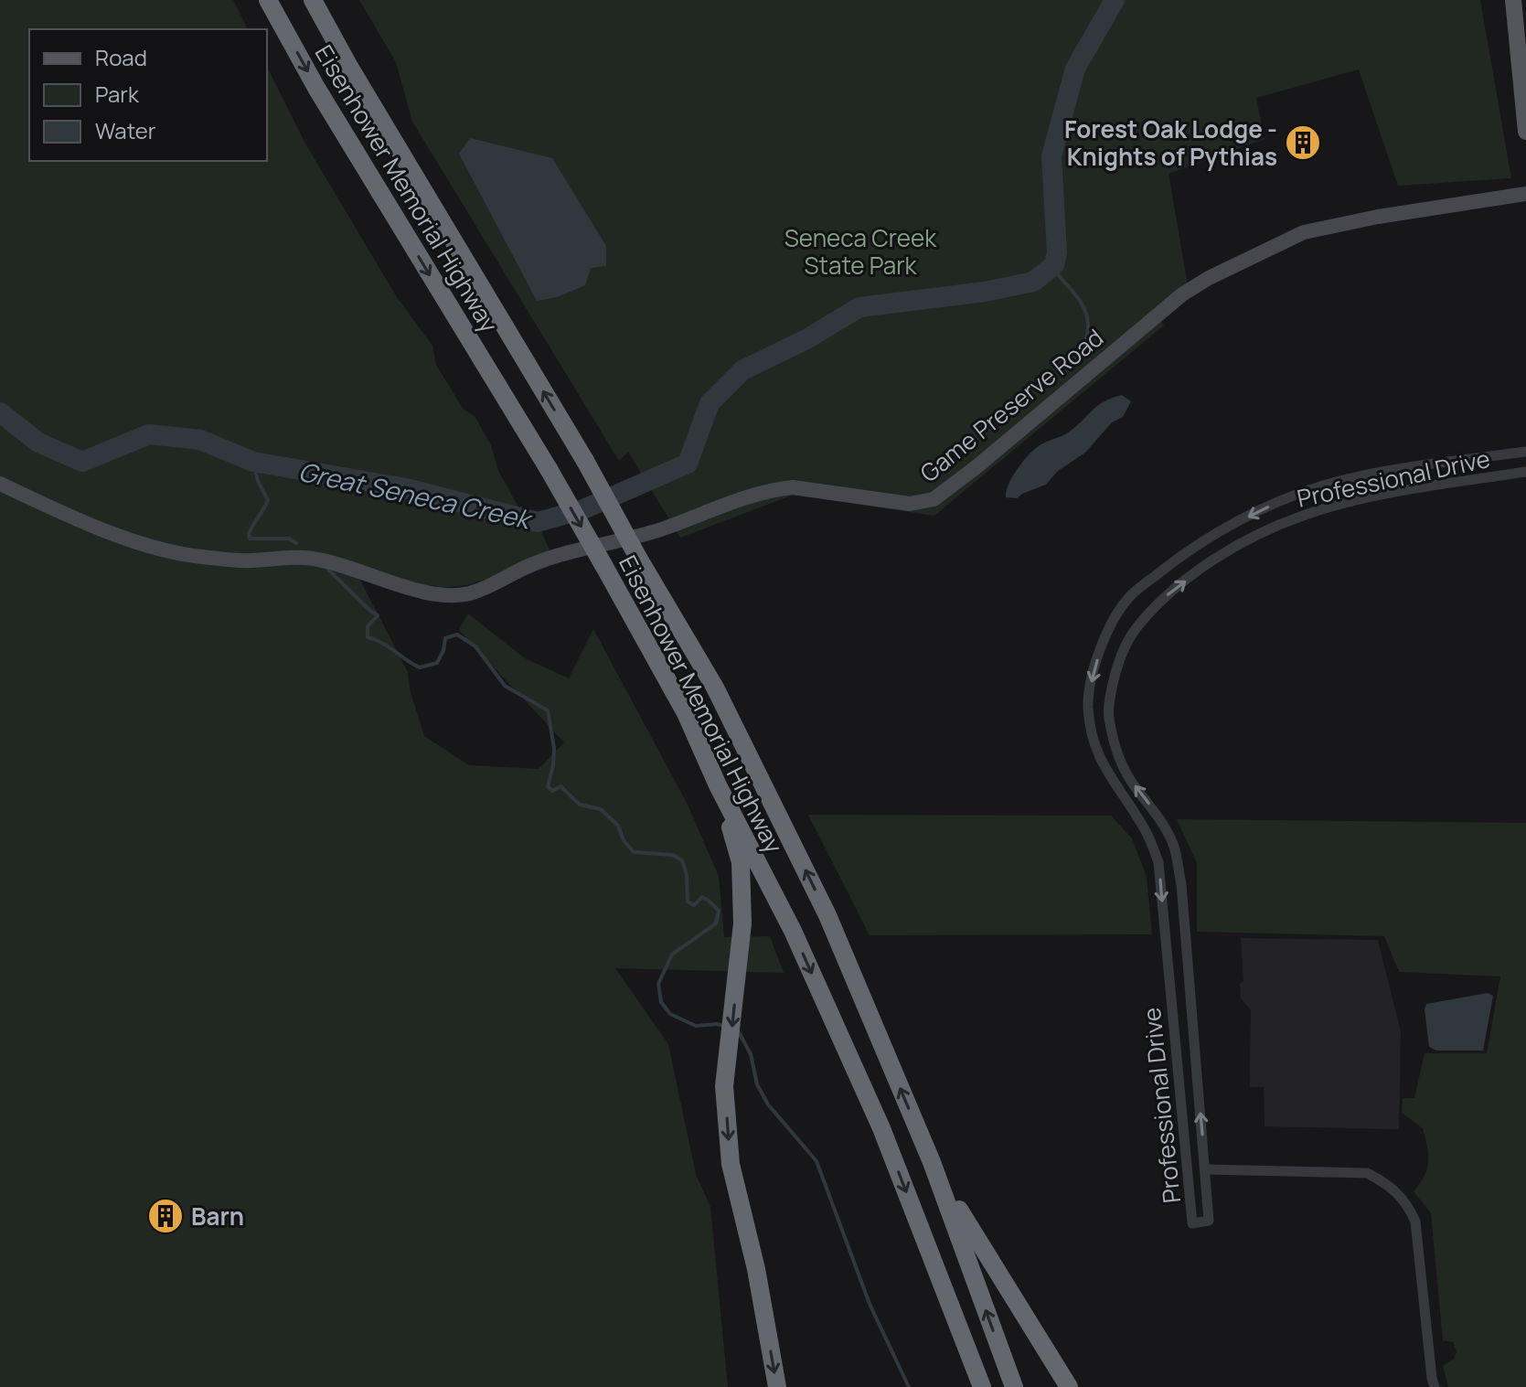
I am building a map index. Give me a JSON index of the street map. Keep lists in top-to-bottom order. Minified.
{"streets":{"highway":["Eisenhower Memorial Highway"],"street":["Game Preserve Road","Professional Drive"]},"water":["Great Seneca Creek"],"parks":["Seneca Creek State Park"],"places":{"building":["Forest Oak Lodge - Knights of Pythias","Barn"]},"legend":["Road","Park","Water"]}
